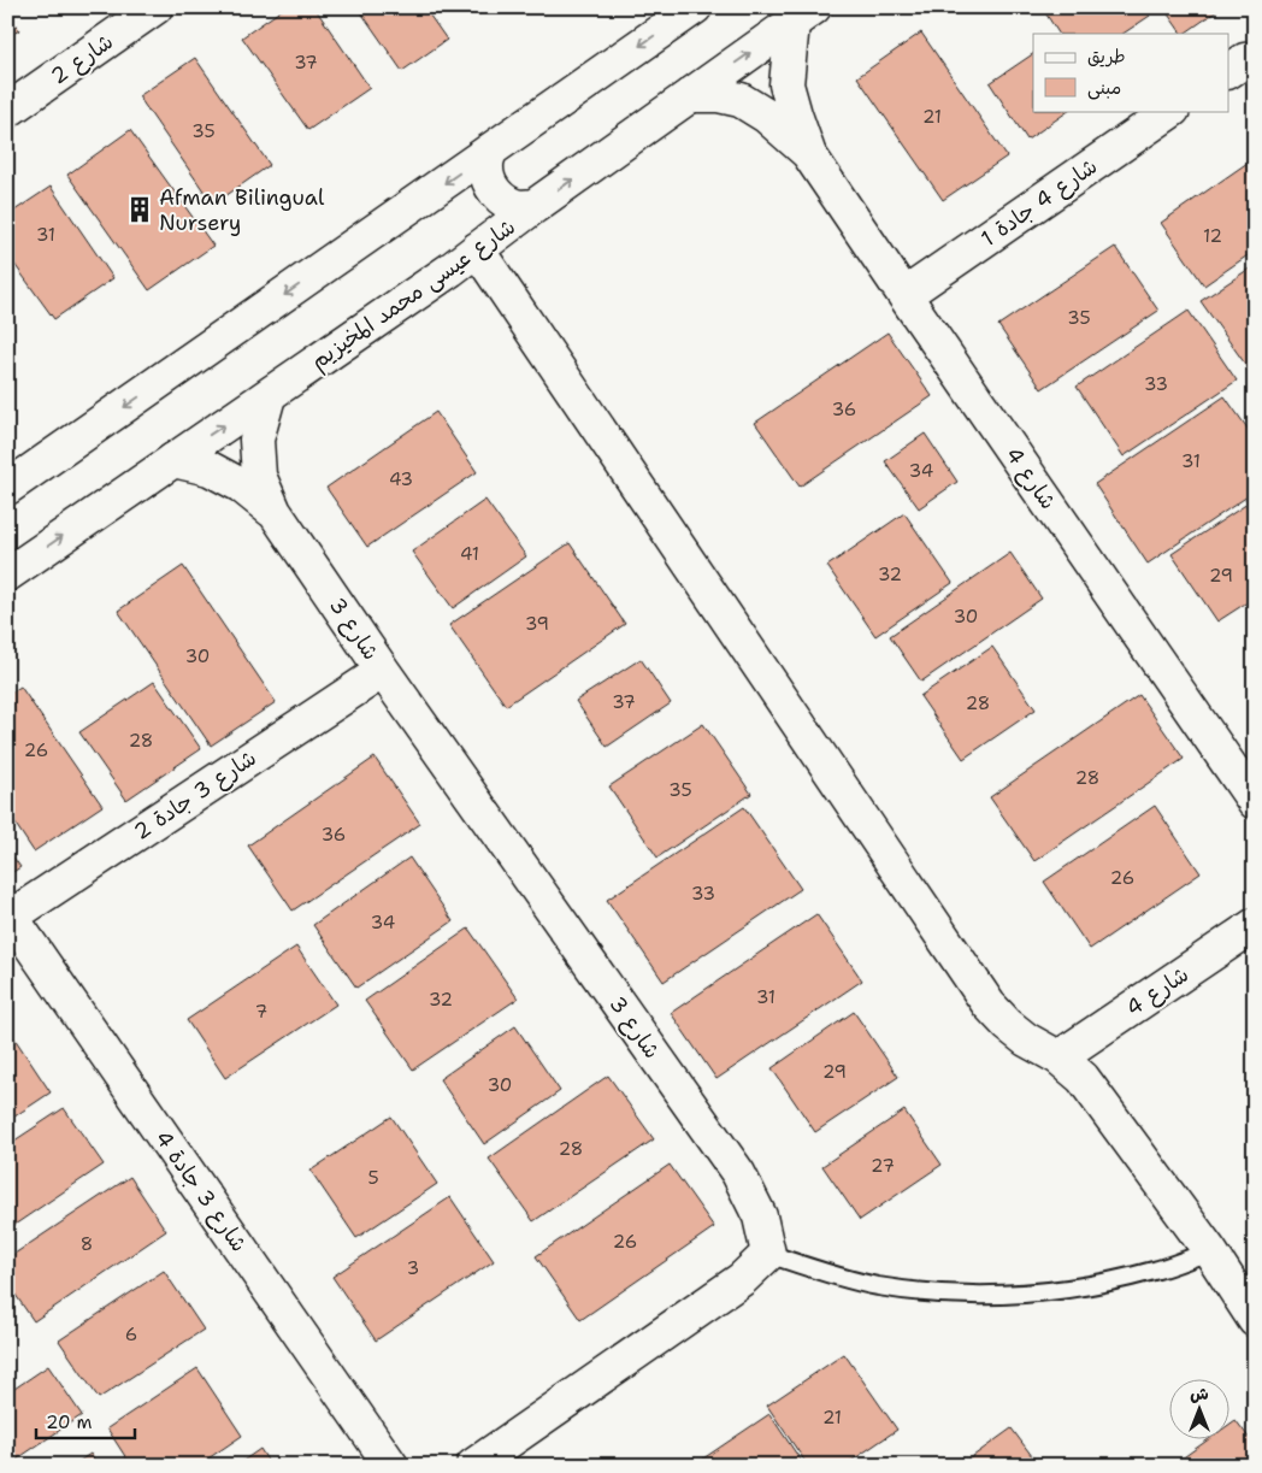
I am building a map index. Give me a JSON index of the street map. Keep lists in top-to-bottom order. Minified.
{"streets":{"street":["شارع 2","شارع 4 جادة 1","شارع عيسى محمد المخيزيم","شارع 4","شارع 3","شارع 3 جادة 2","شارع 3 جادة 4"]},"crossings":[["شارع 4 جادة 1","شارع 4"],["شارع عيسى محمد المخيزيم","شارع 4"],["شارع عيسى محمد المخيزيم","شارع 3"],["شارع 3","شارع 3 جادة 2"],["شارع 3 جادة 2","شارع 3 جادة 4"]],"places":{"building":["Afman Bilingual Nursery"]},"house_numbers":["37","21","35","31","12","35","33","36","31","34","43","41","32","29","30","39","30","37","28","28","26","28","35","36","26","33","34","31","32","7","29","30","28","27","5","26","8","3","6","21"],"legend":["طريق","مبنى"],"scale_bar":"20 m","north":"top"}
